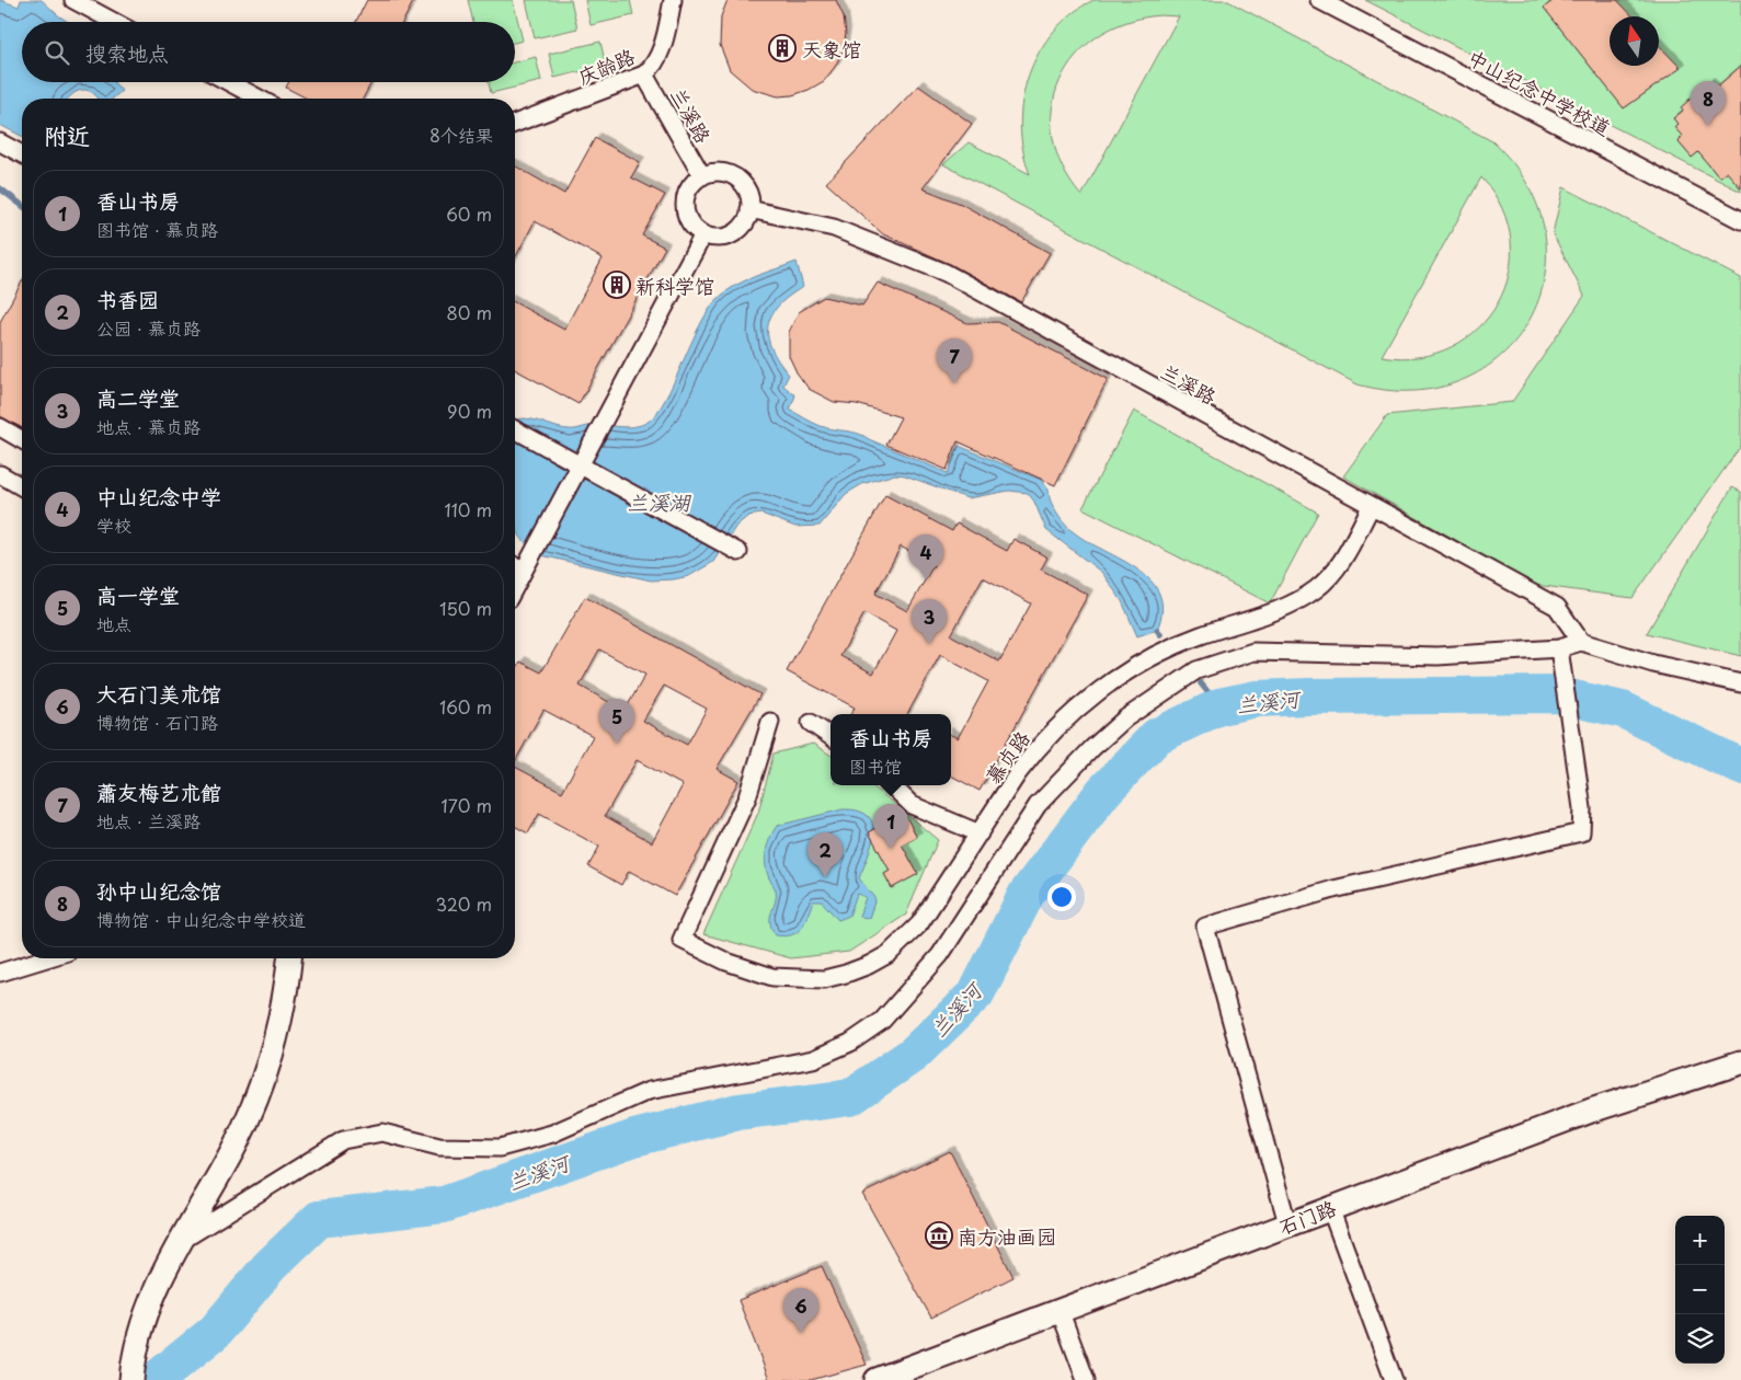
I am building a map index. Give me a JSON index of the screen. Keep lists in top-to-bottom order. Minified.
{"streets":{"street":["庆龄路","中山纪念中学校道","兰溪路","慕贞路","石门路"]},"crossings":[["庆龄路","兰溪路"],["兰溪路","慕贞路"]],"water":["兰溪湖","兰溪河"],"places":{"building":["天象馆","新科学馆"],"museum":["南方油画园"]},"north":"top","page":{"search":"搜索地点","pins":["8","7","4","3","5","1","2","6"],"heading":["附近","8个结果"],"list":[{"mark":"1","name":"香山书房","note":"图书馆 · 慕贞路","value":"60 m"},{"mark":"2","name":"书香园","note":"公园 · 慕贞路","value":"80 m"},{"mark":"3","name":"高二学堂","note":"地点 · 慕贞路","value":"90 m"},{"mark":"4","name":"中山纪念中学","note":"学校","value":"110 m"},{"mark":"5","name":"高一学堂","note":"地点","value":"150 m"},{"mark":"6","name":"大石门美术馆","note":"博物馆 · 石门路","value":"160 m"},{"mark":"7","name":"蕭友梅艺术館","note":"地点 · 兰溪路","value":"170 m"},{"mark":"8","name":"孙中山纪念馆","note":"博物馆 · 中山纪念中学校道","value":"320 m"}],"popup":["香山书房","图书馆"],"map_buttons":["+","−"]}}
